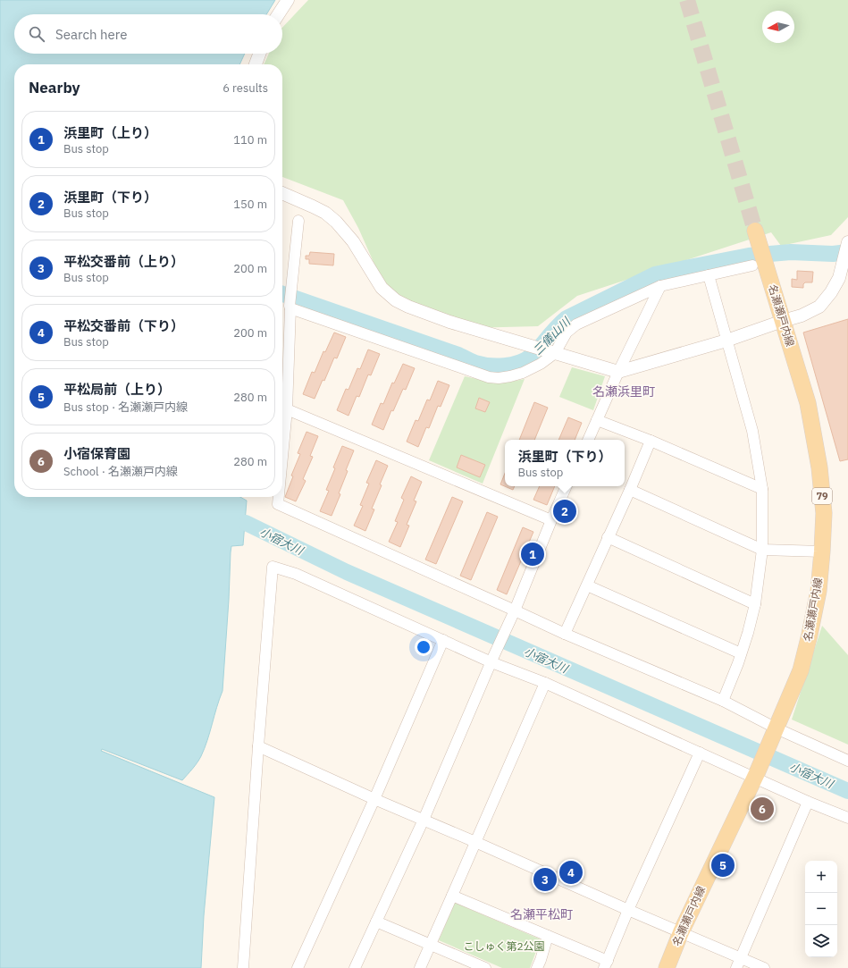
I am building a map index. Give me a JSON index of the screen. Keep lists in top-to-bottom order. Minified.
{"streets":{"main road":["名瀬瀬戸内線","79"]},"districts":["名瀬浜里町","名瀬平松町"],"water":["三儀山川","小宿大川"],"parks":["こしゅく第2公園"],"north":"left","page":{"search":"Search here","heading":["Nearby","6 results"],"list":[{"mark":"1","name":"浜里町（上り）","note":"Bus stop","value":"110 m"},{"mark":"2","name":"浜里町（下り）","note":"Bus stop","value":"150 m"},{"mark":"3","name":"平松交番前（上り）","note":"Bus stop","value":"200 m"},{"mark":"4","name":"平松交番前（下り）","note":"Bus stop","value":"200 m"},{"mark":"5","name":"平松局前（上り）","note":"Bus stop · 名瀬瀬戸内線","value":"280 m"},{"mark":"6","name":"小宿保育園","note":"School · 名瀬瀬戸内線","value":"280 m"}],"popup":["浜里町（下り）","Bus stop"],"pins":["2","1","6","5","4","3"],"map_buttons":["+","−"]}}
